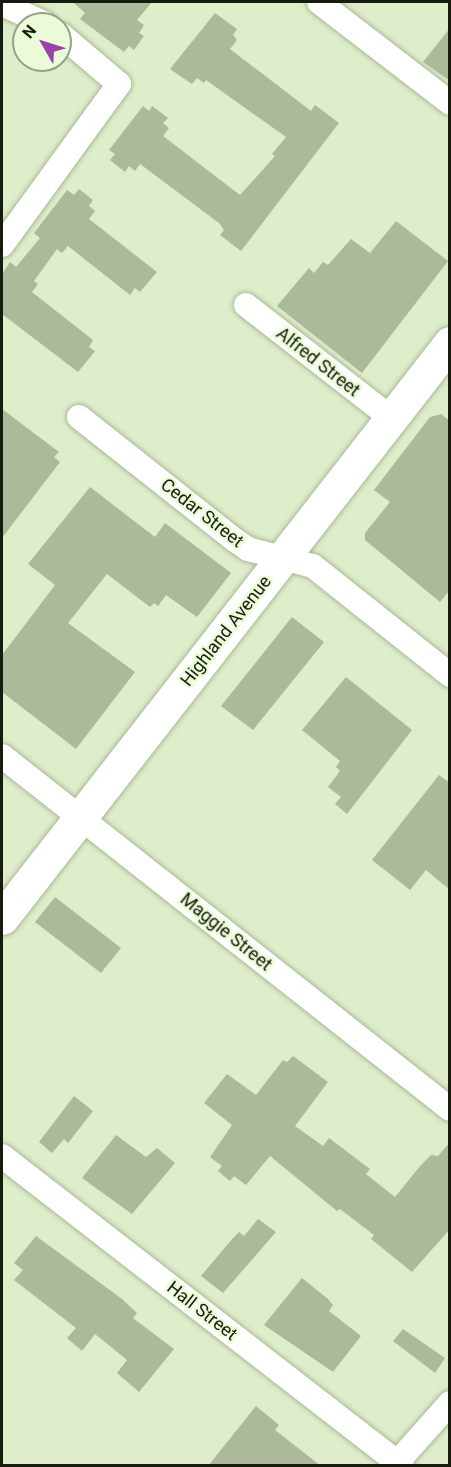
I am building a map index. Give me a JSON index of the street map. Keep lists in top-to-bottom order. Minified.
{"streets":{"main road":["Highland Avenue"],"street":["Alfred Street","Cedar Street","Maggie Street","Hall Street"]},"crossings":[["Alfred Street","Highland Avenue"],["Cedar Street","Highland Avenue"],["Highland Avenue","Maggie Street"]],"north":"top left"}
